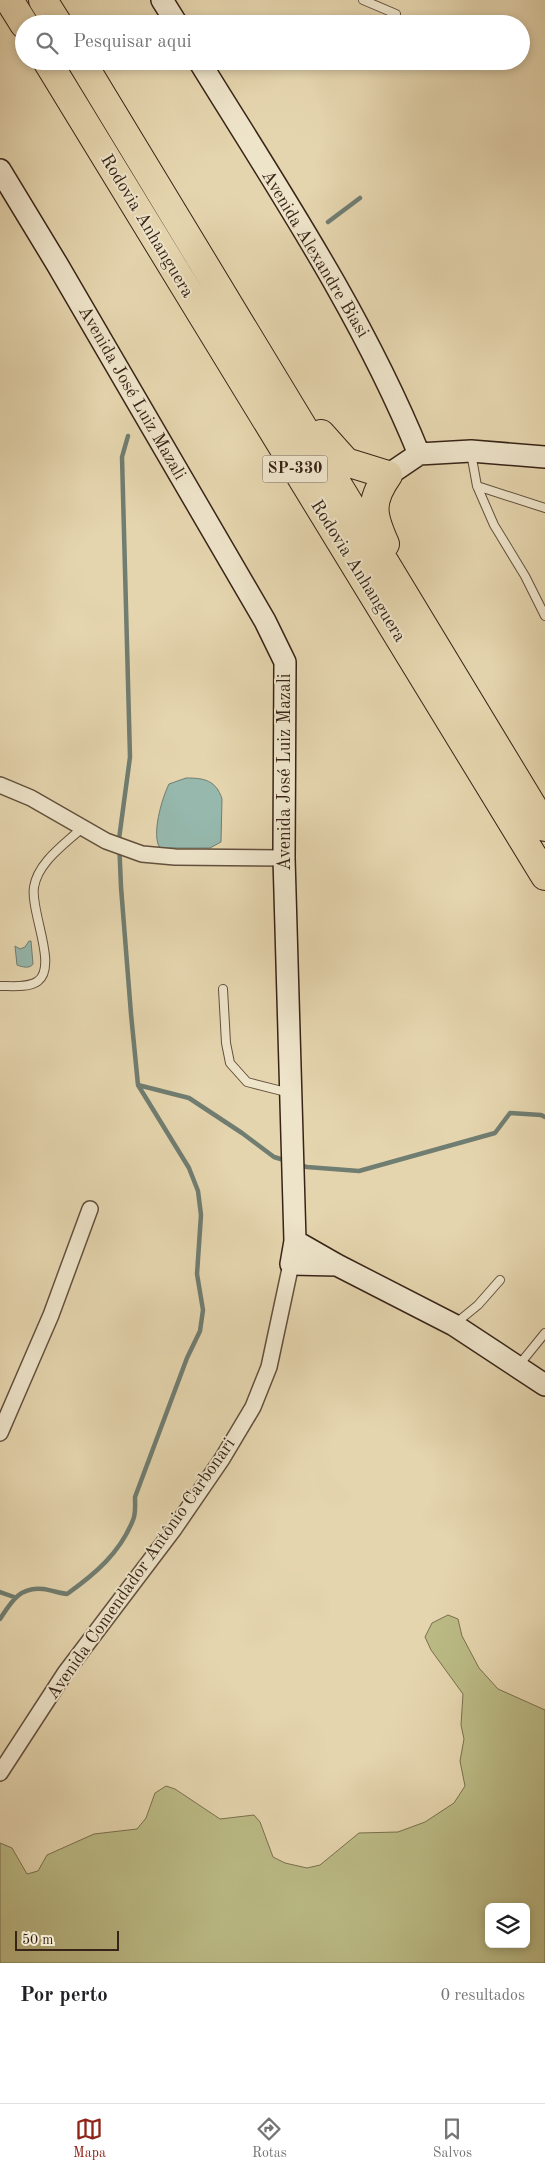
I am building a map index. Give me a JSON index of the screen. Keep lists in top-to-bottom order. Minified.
{"streets":{"highway":["Rodovia Anhanguera","SP-330"],"main road":["Avenida Alexandre Biasi","Avenida José Luiz Mazali","Avenida Comendador Antônio Carbonari"]},"crossings":[["Avenida José Luiz Mazali","Avenida Comendador Antônio Carbonari"]],"scale_bar":"50 m","page":{"search":"Pesquisar aqui","scale":"50 m","heading":["Por perto","0 resultados"],"nav":["Mapa","Rotas","Salvos"]}}
